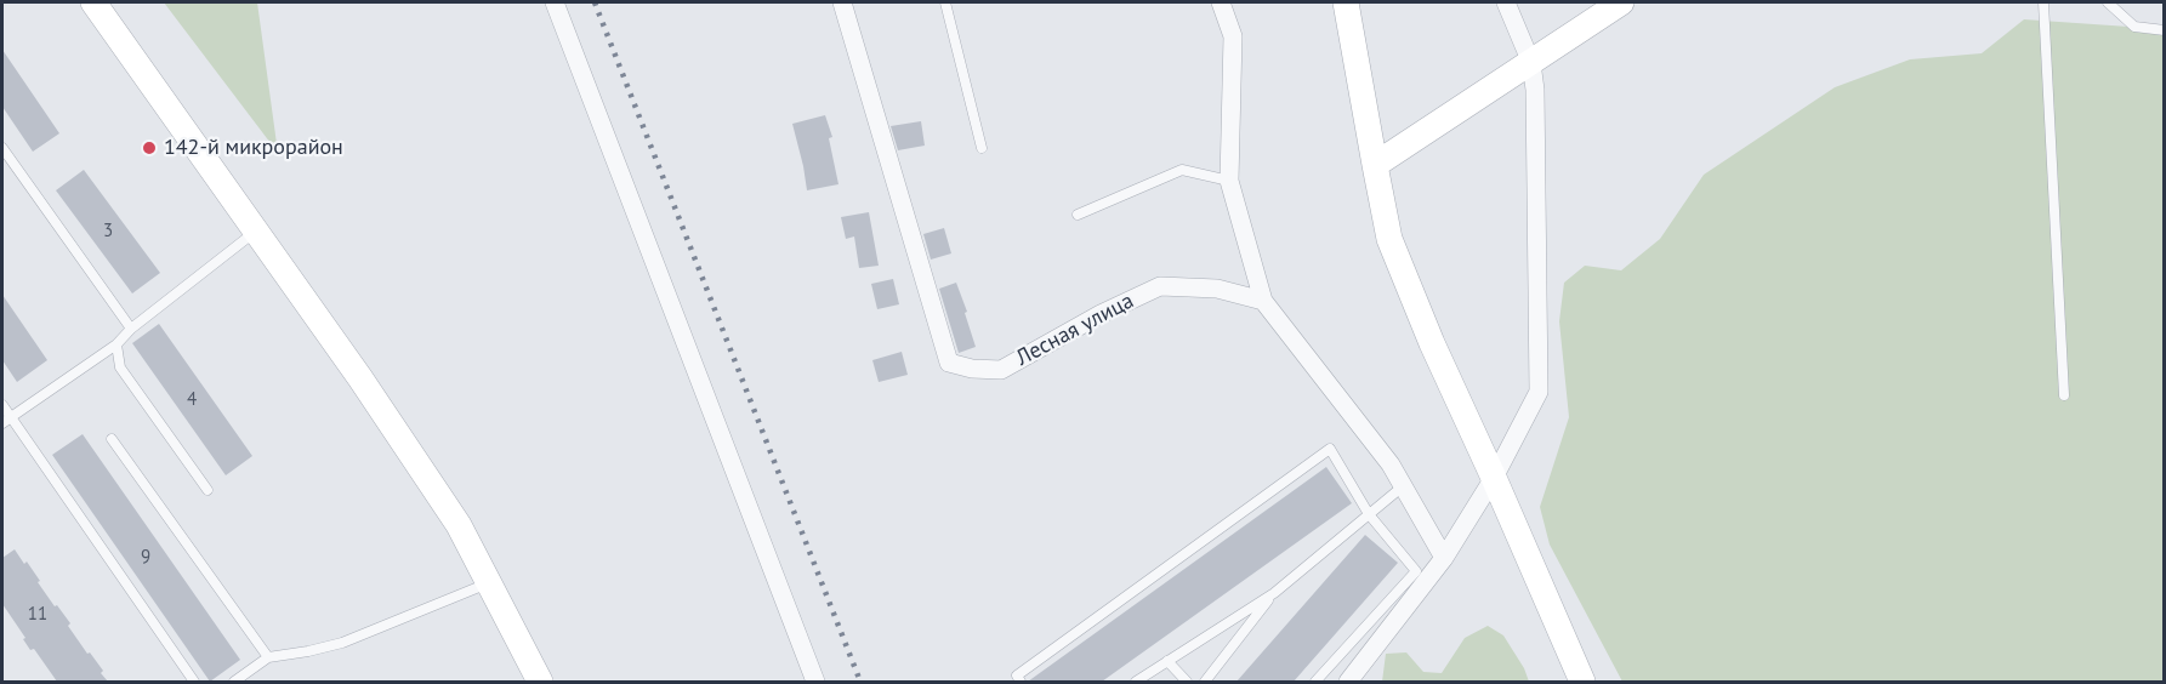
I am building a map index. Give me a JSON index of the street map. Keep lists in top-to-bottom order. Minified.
{"streets":{"street":["Лесная улица"]},"places":["142-й микрорайон"],"house_numbers":["3","4","9","11"]}
